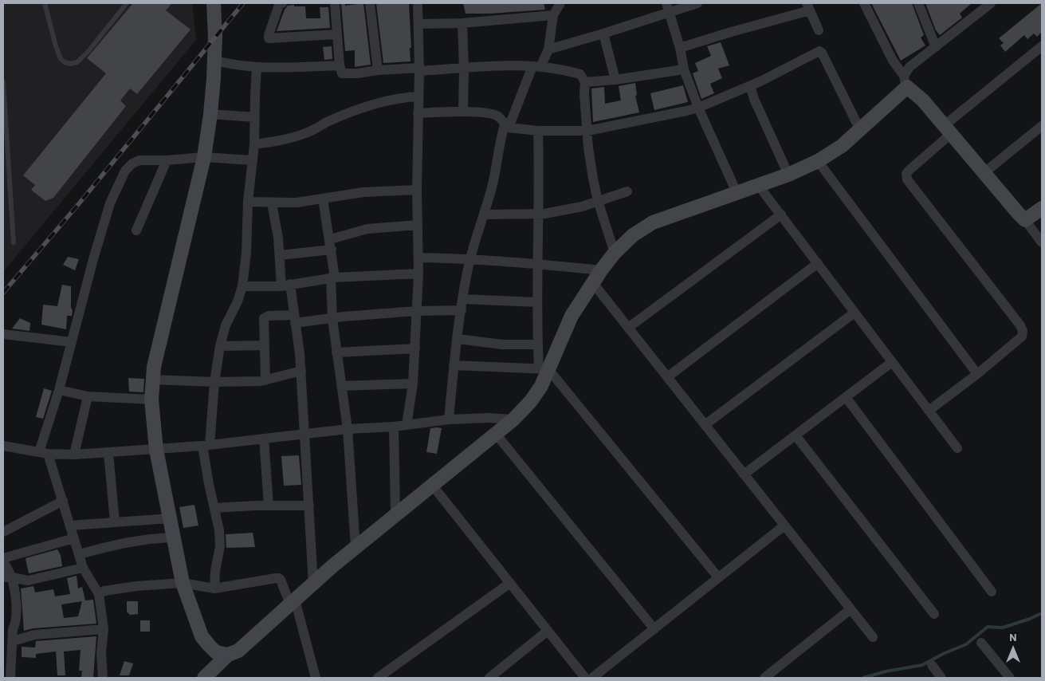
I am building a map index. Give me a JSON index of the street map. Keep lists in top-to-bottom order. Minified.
{"north":"top"}
